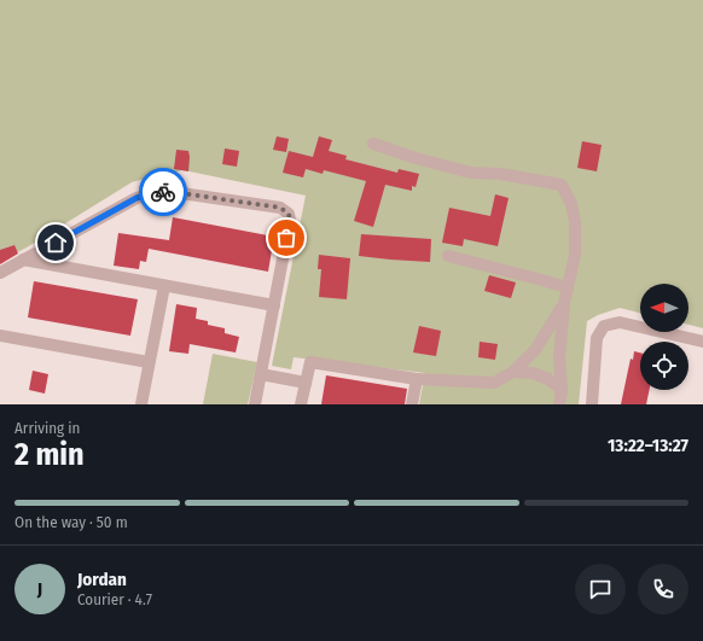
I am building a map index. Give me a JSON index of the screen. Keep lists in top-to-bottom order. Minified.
{"north":"left","page":{"heading":["2 min","Arriving in","13:22–13:27"],"panel":["Jordan","Courier · 4.7"],"bar":"On the way · 50 m","round":"J"}}
